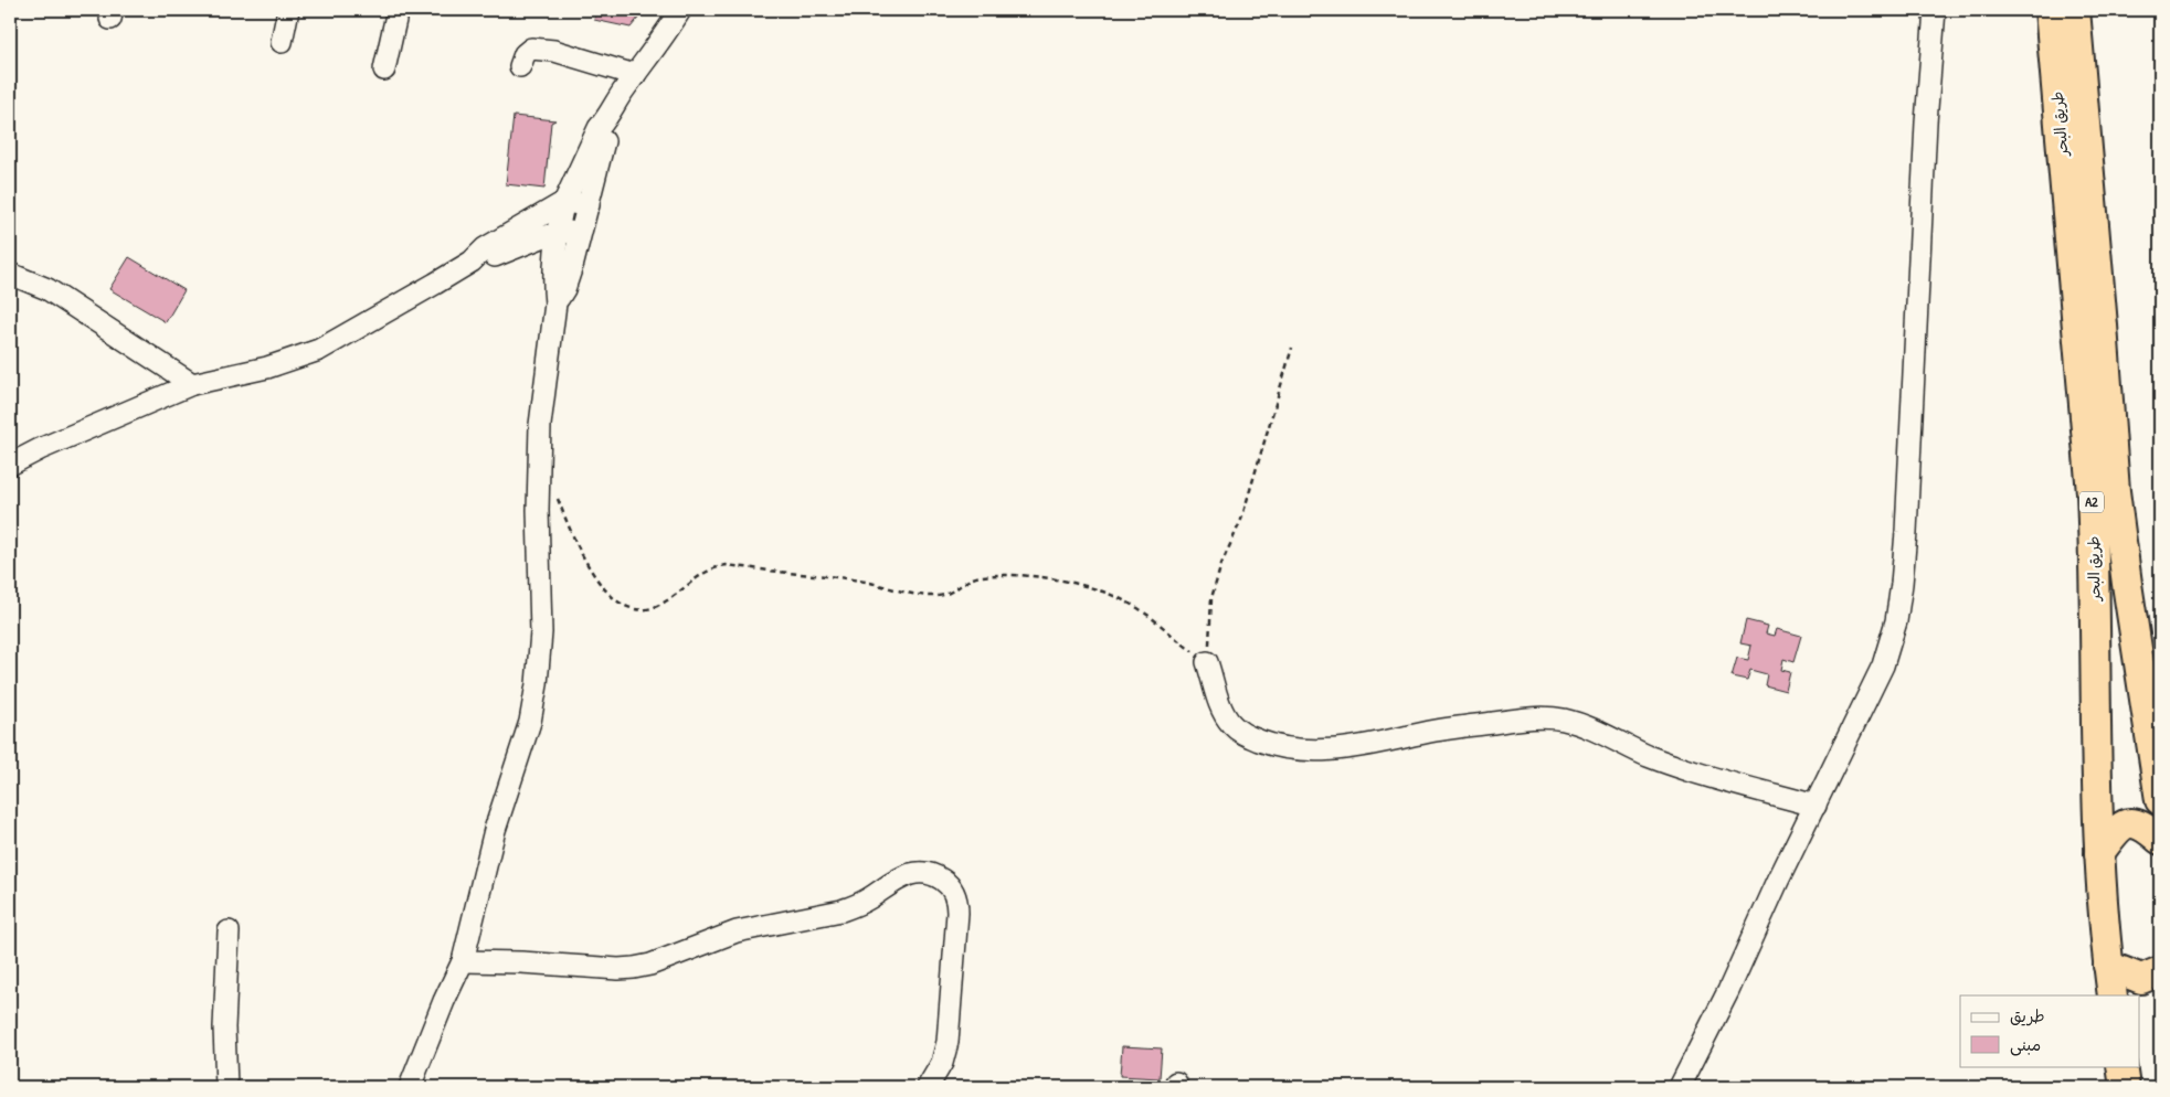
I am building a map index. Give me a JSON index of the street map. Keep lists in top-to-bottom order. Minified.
{"streets":{"highway":["طريق البحر","A2"]},"legend":["طريق","مبنى"]}
